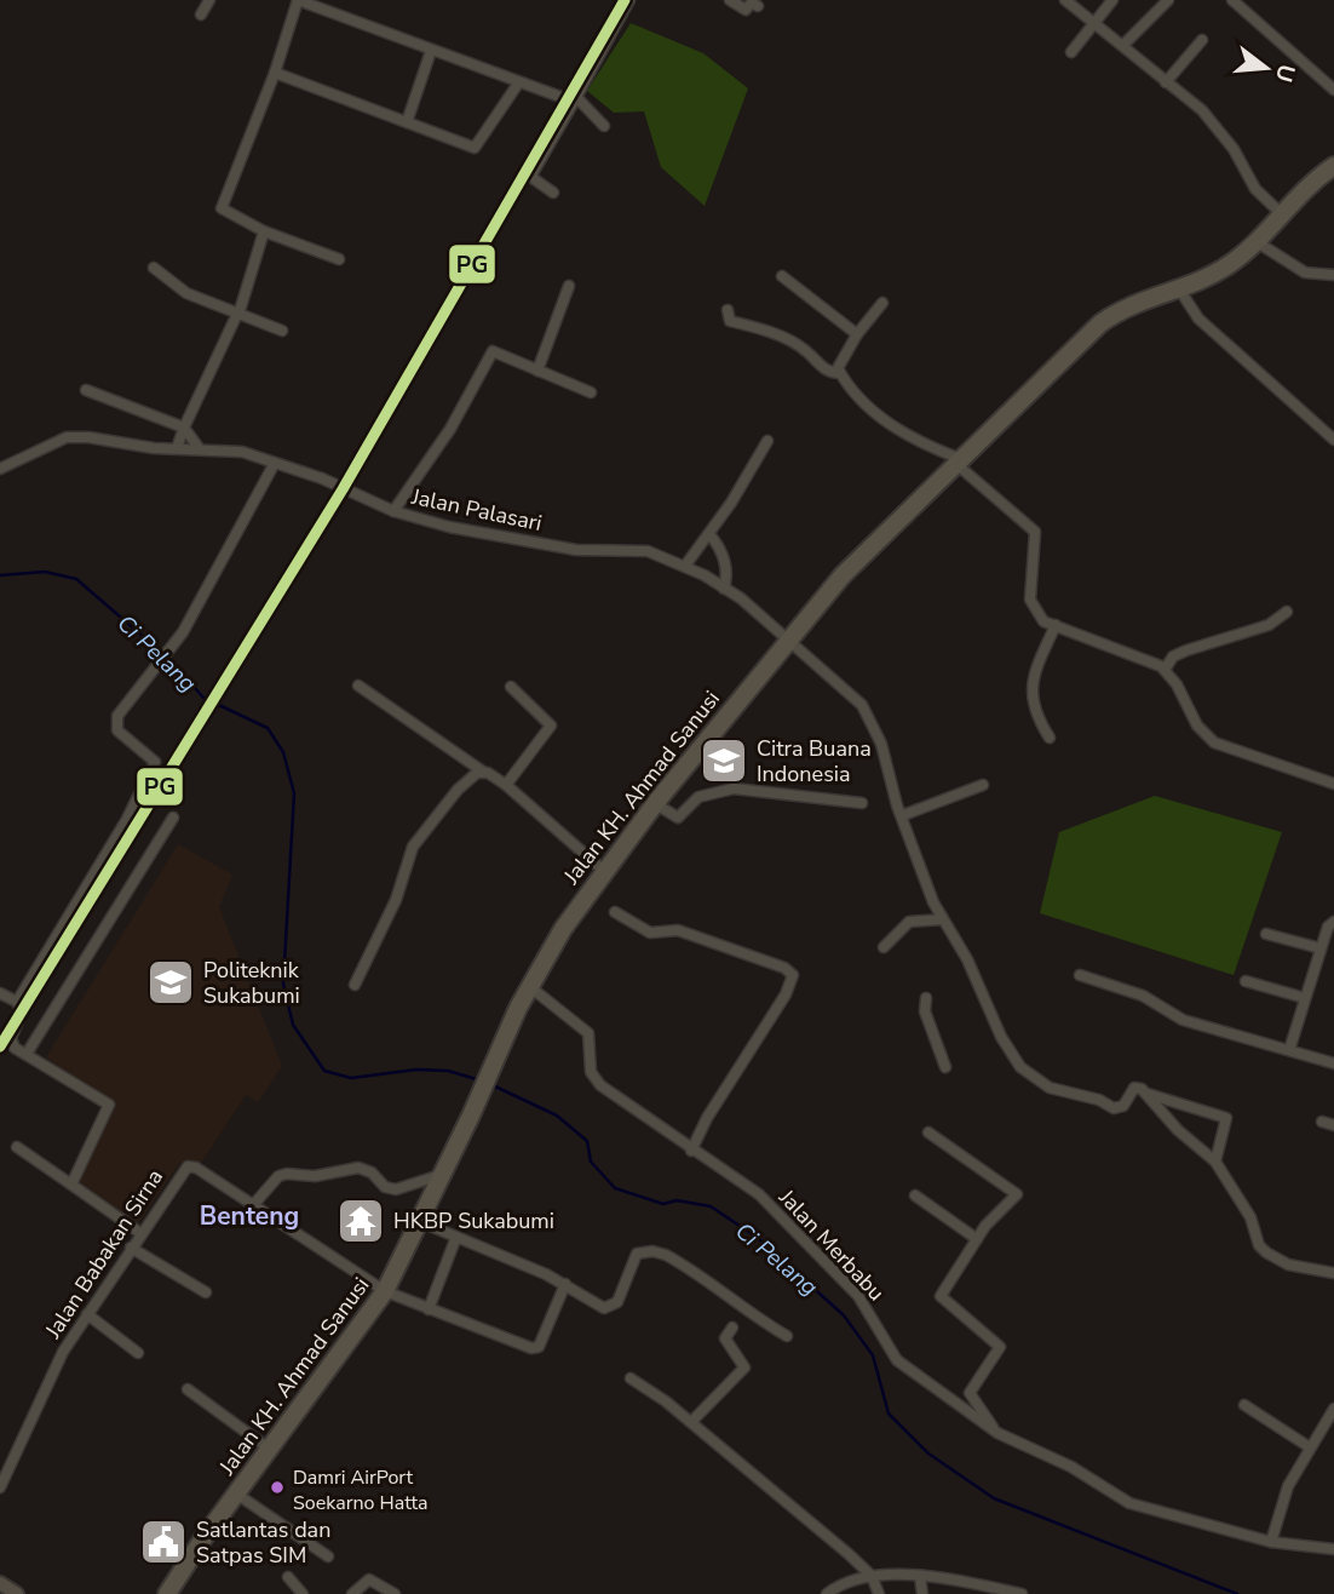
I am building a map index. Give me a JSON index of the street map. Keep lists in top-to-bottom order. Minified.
{"streets":{"highway":["Jalan KH. Ahmad Sanusi"],"street":["Jalan Palasari","Jalan Merbabu","Jalan Babakan Sirna"]},"crossings":[["Jalan Palasari","Jalan KH. Ahmad Sanusi"],["Jalan KH. Ahmad Sanusi","Jalan Merbabu"],["Jalan KH. Ahmad Sanusi","Jalan Babakan Sirna"]],"districts":["Benteng"],"water":["Ci Pelang"],"places":{"school or university":["Citra Buana Indonesia","Politeknik Sukabumi"],"temple":["HKBP Sukabumi"],"other":["Damri AirPort Soekarno Hatta"],"public building":["Satlantas dan Satpas SIM"]},"lines":["transit line PG"],"north":"right"}
